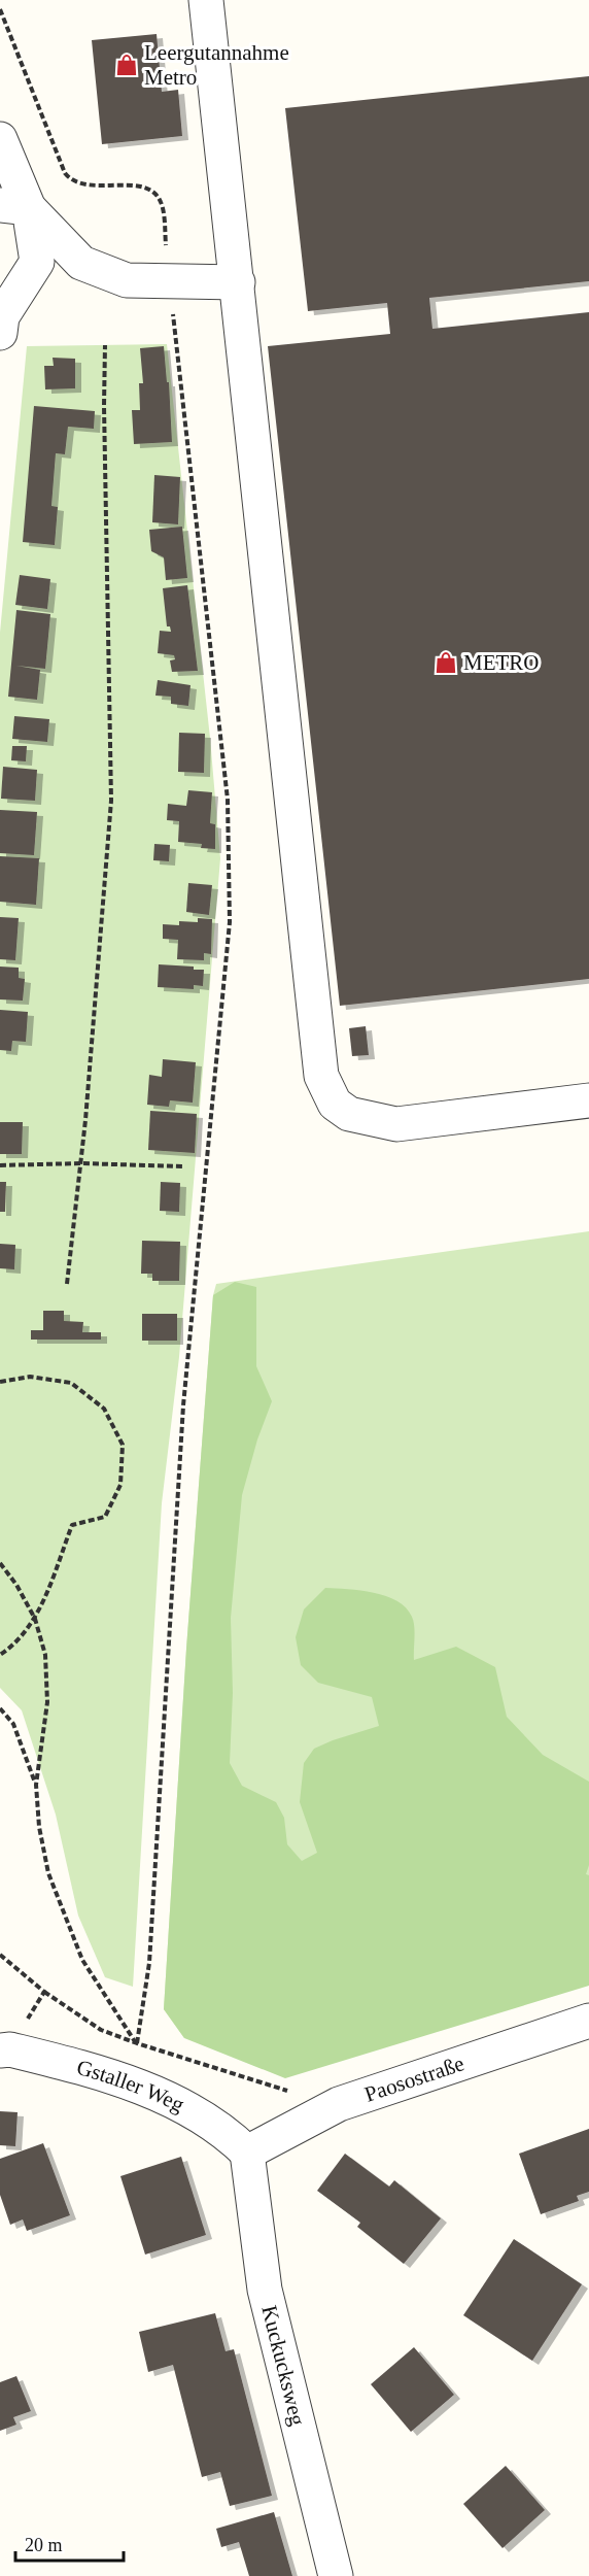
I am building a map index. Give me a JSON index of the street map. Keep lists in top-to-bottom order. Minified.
{"streets":{"street":["Paosostraße","Gstaller Weg","Kuckucksweg"]},"crossings":[["Paosostraße","Gstaller Weg"],["Paosostraße","Kuckucksweg"],["Gstaller Weg","Kuckucksweg"]],"places":{"shop":["Leergutannahme Metro","METRO"]},"scale_bar":"20 m"}
